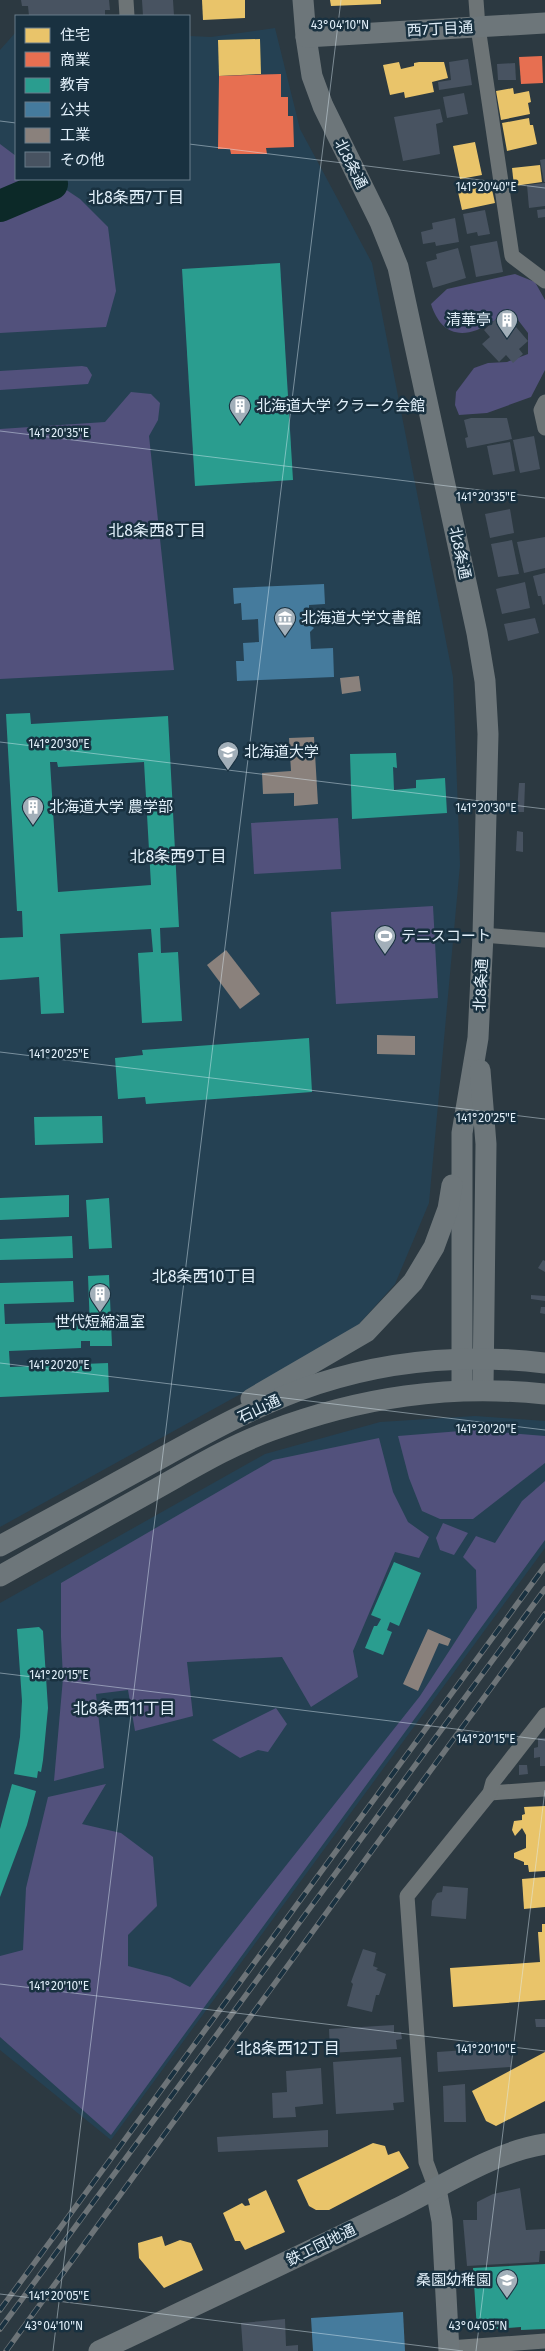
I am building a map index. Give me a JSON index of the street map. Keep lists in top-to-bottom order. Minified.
{"streets":{"street":["西7丁目通","北8条通","石山通","鉄工団地通"]},"crossings":[["西7丁目通","北8条通"],["北8条通","石山通"]],"districts":["北8条西7丁目","北8条西8丁目","北8条西9丁目","北8条西10丁目","北8条西11丁目","北8条西12丁目"],"places":{"building":["清華亭","北海道大学 クラーク会館","北海道大学 農学部","世代短縮温室"],"museum":["北海道大学文書館"],"school or university":["北海道大学","桑園幼稚園"],"sports":["テニスコート"]},"legend":["住宅","商業","教育","公共","工業","その他"],"coordinates":["43°04'10\"N","141°20'40\"E","141°20'35\"E","141°20'30\"E","141°20'25\"E","141°20'20\"E","141°20'15\"E","141°20'10\"E","141°20'05\"E","43°04'05\"N"]}
